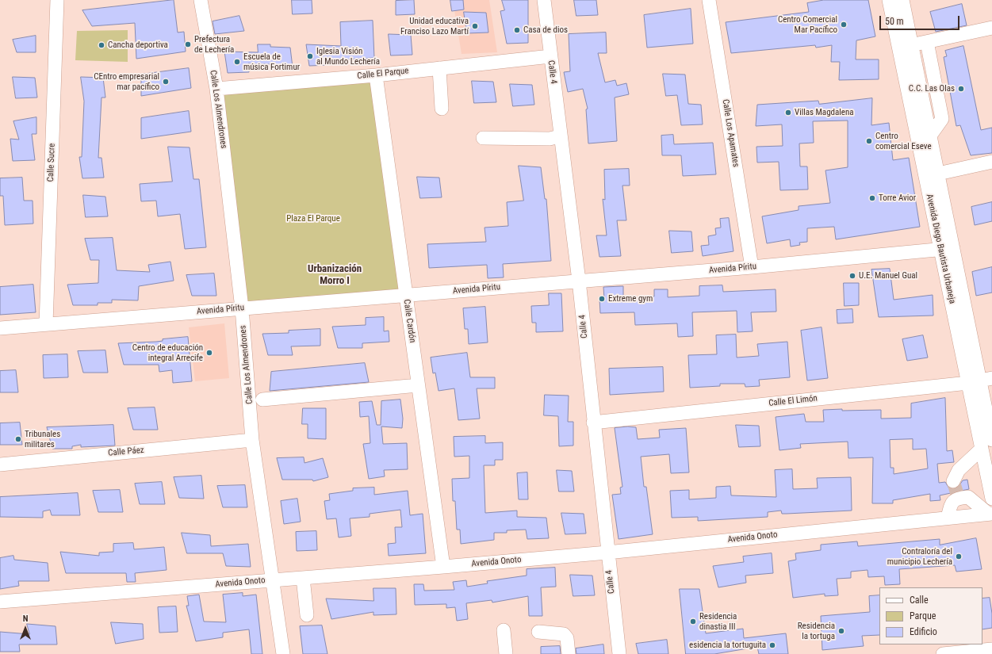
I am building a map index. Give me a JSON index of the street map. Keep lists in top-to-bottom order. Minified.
{"streets":{"street":["Calle 4","Calle El Parque","Calle Los Almendrones","Calle Los Apamates","Calle Sucre","Avenida Diego Bautista Urbaneja","Avenida Píritu","Calle Cardón","Calle El Limón","Calle Páez","Avenida Onoto"]},"crossings":[["Calle 4","Calle El Parque"],["Calle 4","Avenida Píritu"],["Calle 4","Calle El Limón"],["Calle 4","Avenida Onoto"],["Calle El Parque","Calle Los Almendrones"],["Calle El Parque","Calle Cardón"],["Calle Los Almendrones","Avenida Píritu"],["Calle Los Almendrones","Calle Páez"],["Calle Los Almendrones","Avenida Onoto"],["Calle Los Apamates","Avenida Píritu"],["Calle Sucre","Avenida Píritu"],["Avenida Diego Bautista Urbaneja","Avenida Píritu"],["Avenida Diego Bautista Urbaneja","Calle El Limón"],["Avenida Píritu","Calle Cardón"],["Calle Cardón","Avenida Onoto"]],"districts":["Urbanización Morro I"],"parks":["Plaza El Parque"],"places":["Centro Comercial Mar Pacífico","Unidad educativa Franciso Lazo Martí","Casa de dios","Prefectura de Lechería","Cancha deportiva","Iglesia Visión al Mundo Lechería","Escuela de música Fortimur","CEntro empresarial mar pacífico","C.C. Las Olas","Villas Magdalena","Centro comercial Eseve","Torre Avior","U.E. Manuel Gual","Extreme gym","Centro de educación integral Arrecife","Tribunales militares","Contraloría del municipio Lechería","Residencia dinastia III","Residencia la tortuga","esidencia la tortuguita"],"legend":["Calle","Parque","Edificio"],"scale_bar":"50 m","north":"top"}
